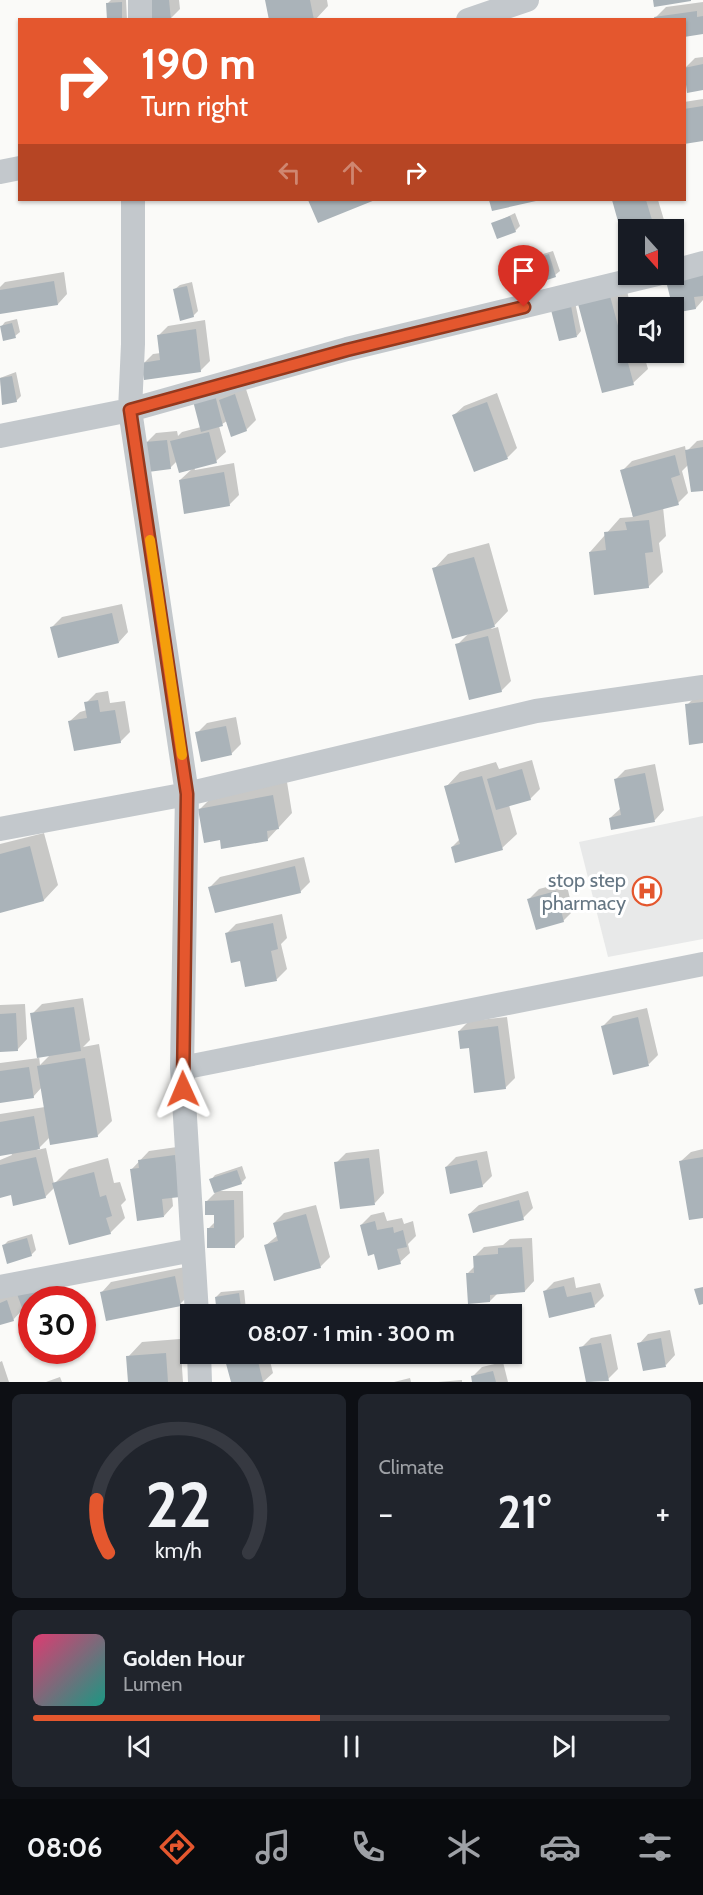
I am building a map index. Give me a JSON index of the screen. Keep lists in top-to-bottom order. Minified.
{"places":{"hospital":["stop step pharmacy"]},"north":"bottom","page":{"turn":["190 m","Turn right"],"limit":"30","trip":"08:07 · 1 min · 300 m","tile":"Climate","heat":["−","21°","+"],"song":["Golden Hour","Lumen"],"tabs":"08:06","gauge":["22","km/h"]}}
